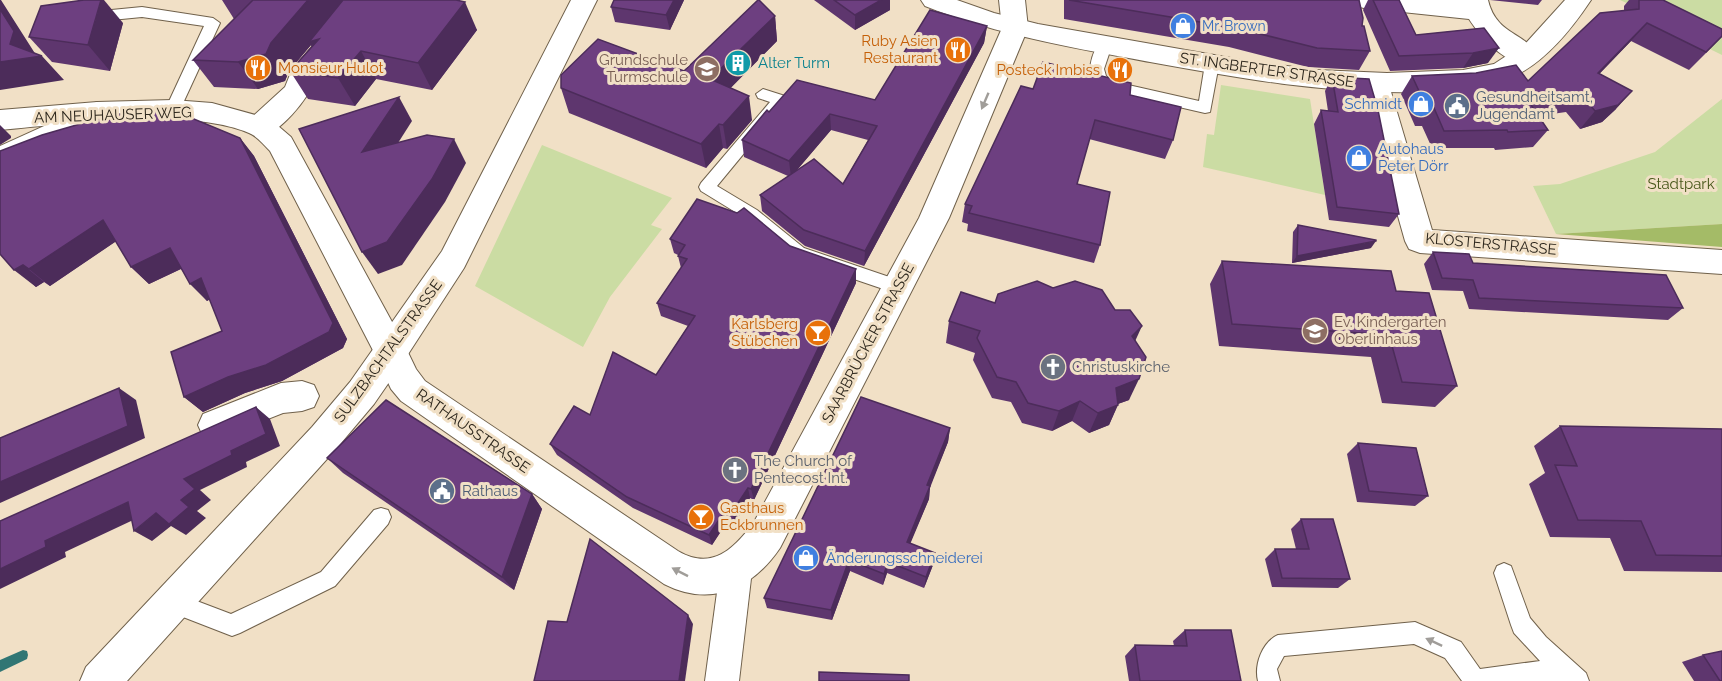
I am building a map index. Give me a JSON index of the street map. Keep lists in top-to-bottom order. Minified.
{"streets":{"street":["ST. INGBERTER STRASSE","AM NEUHAUSER WEG","KLOSTERSTRASSE","SAARBRÜCKER STRASSE","SULZBACHTALSTRASSE","RATHAUSSTRASSE"]},"crossings":[["ST. INGBERTER STRASSE","KLOSTERSTRASSE"],["ST. INGBERTER STRASSE","SAARBRÜCKER STRASSE"],["AM NEUHAUSER WEG","RATHAUSSTRASSE"],["SAARBRÜCKER STRASSE","RATHAUSSTRASSE"],["SULZBACHTALSTRASSE","RATHAUSSTRASSE"]],"one_way":["SAARBRÜCKER STRASSE","RATHAUSSTRASSE"],"parks":["Stadtpark"],"places":{"shop":["Mr. Brown","Schmidt","Autohaus Peter Dörr","Änderungsschneiderei"],"restaurant":["Ruby Asien Restaurant","Monsieur Hulot","Posteck Imbiss"],"building":["Alter Turm"],"school or university":["Grundschule Turmschule","Ev. Kindergarten Oberlinhaus"],"public building":["Gesundheitsamt, Jugendamt","Rathaus"],"bar":["Karlsberg Stübchen","Gasthaus Eckbrunnen"],"church":["Christuskirche","The Church of Pentecost Int."]}}
